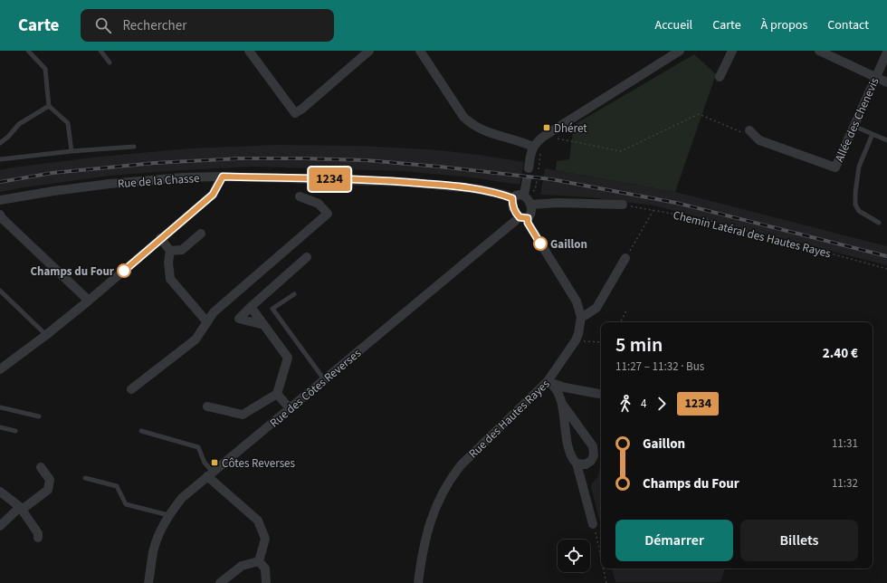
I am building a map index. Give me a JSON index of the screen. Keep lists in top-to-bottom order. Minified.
{"streets":{"street":["Allée des Chenevis","Rue de la Chasse","Rue des Côtes Reverses","Rue des Hautes Rayes"],"path":["Chemin Latéral des Hautes Rayes"]},"crossings":[["Rue de la Chasse","Rue des Côtes Reverses"]],"places":{"transit":["Dhéret","Côtes Reverses"],"other":["Gaillon","Champs du Four"]},"lines":["bus line 1234"],"page":{"header":"Carte","search":"Rechercher","nav":["Accueil","Carte","À propos","Contact"],"on_map":"1234","heading":["5 min","11:27 – 11:32 · Bus","2.40 €"],"legs":["4","1234"],"list":[{"name":"Gaillon","value":"11:31"},{"name":"Champs du Four","value":"11:32"}],"buttons":["Démarrer","Billets"]}}
